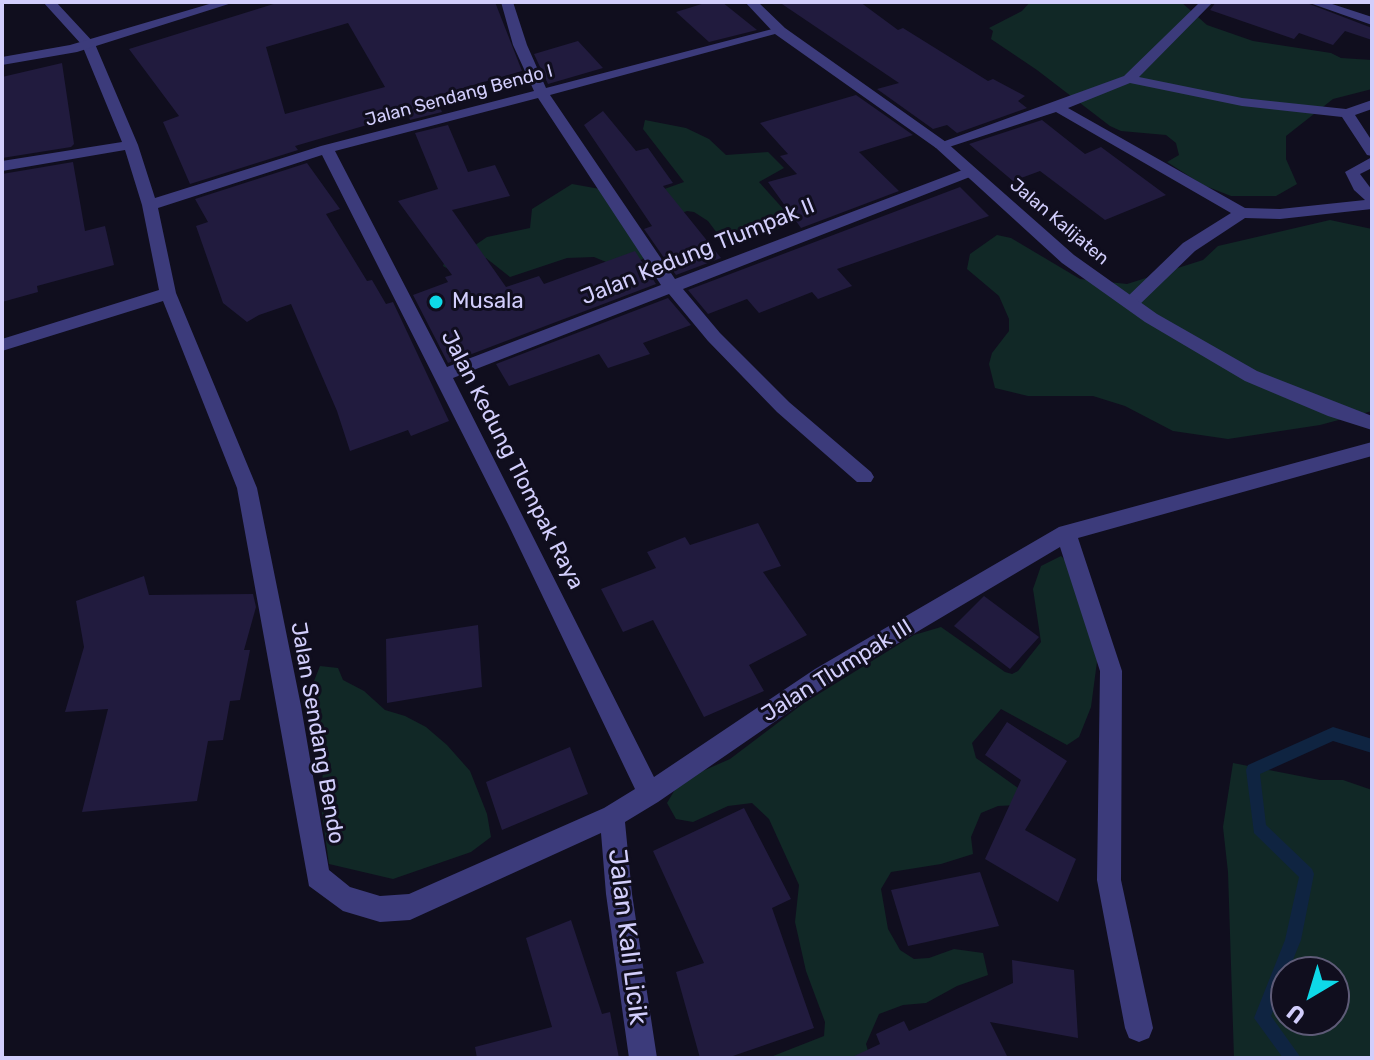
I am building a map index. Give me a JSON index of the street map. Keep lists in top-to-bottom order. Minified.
{"streets":{"street":["Jalan Sendang Bendo I","Jalan Kalijaten","Jalan Kedung Tlumpak II","Jalan Kedung Tlompak Raya","Jalan Tlumpak III","Jalan Sendang Bendo","Jalan Kali Licik"]},"crossings":[["Jalan Sendang Bendo I","Jalan Kalijaten"],["Jalan Sendang Bendo I","Jalan Kedung Tlompak Raya"],["Jalan Sendang Bendo I","Jalan Sendang Bendo"],["Jalan Kalijaten","Jalan Kedung Tlumpak II"],["Jalan Kedung Tlumpak II","Jalan Kedung Tlompak Raya"],["Jalan Kedung Tlompak Raya","Jalan Tlumpak III"],["Jalan Tlumpak III","Jalan Sendang Bendo"],["Jalan Tlumpak III","Jalan Kali Licik"],["Jalan Sendang Bendo","Jalan Kali Licik"]],"places":["Musala"],"north":"bottom left"}
